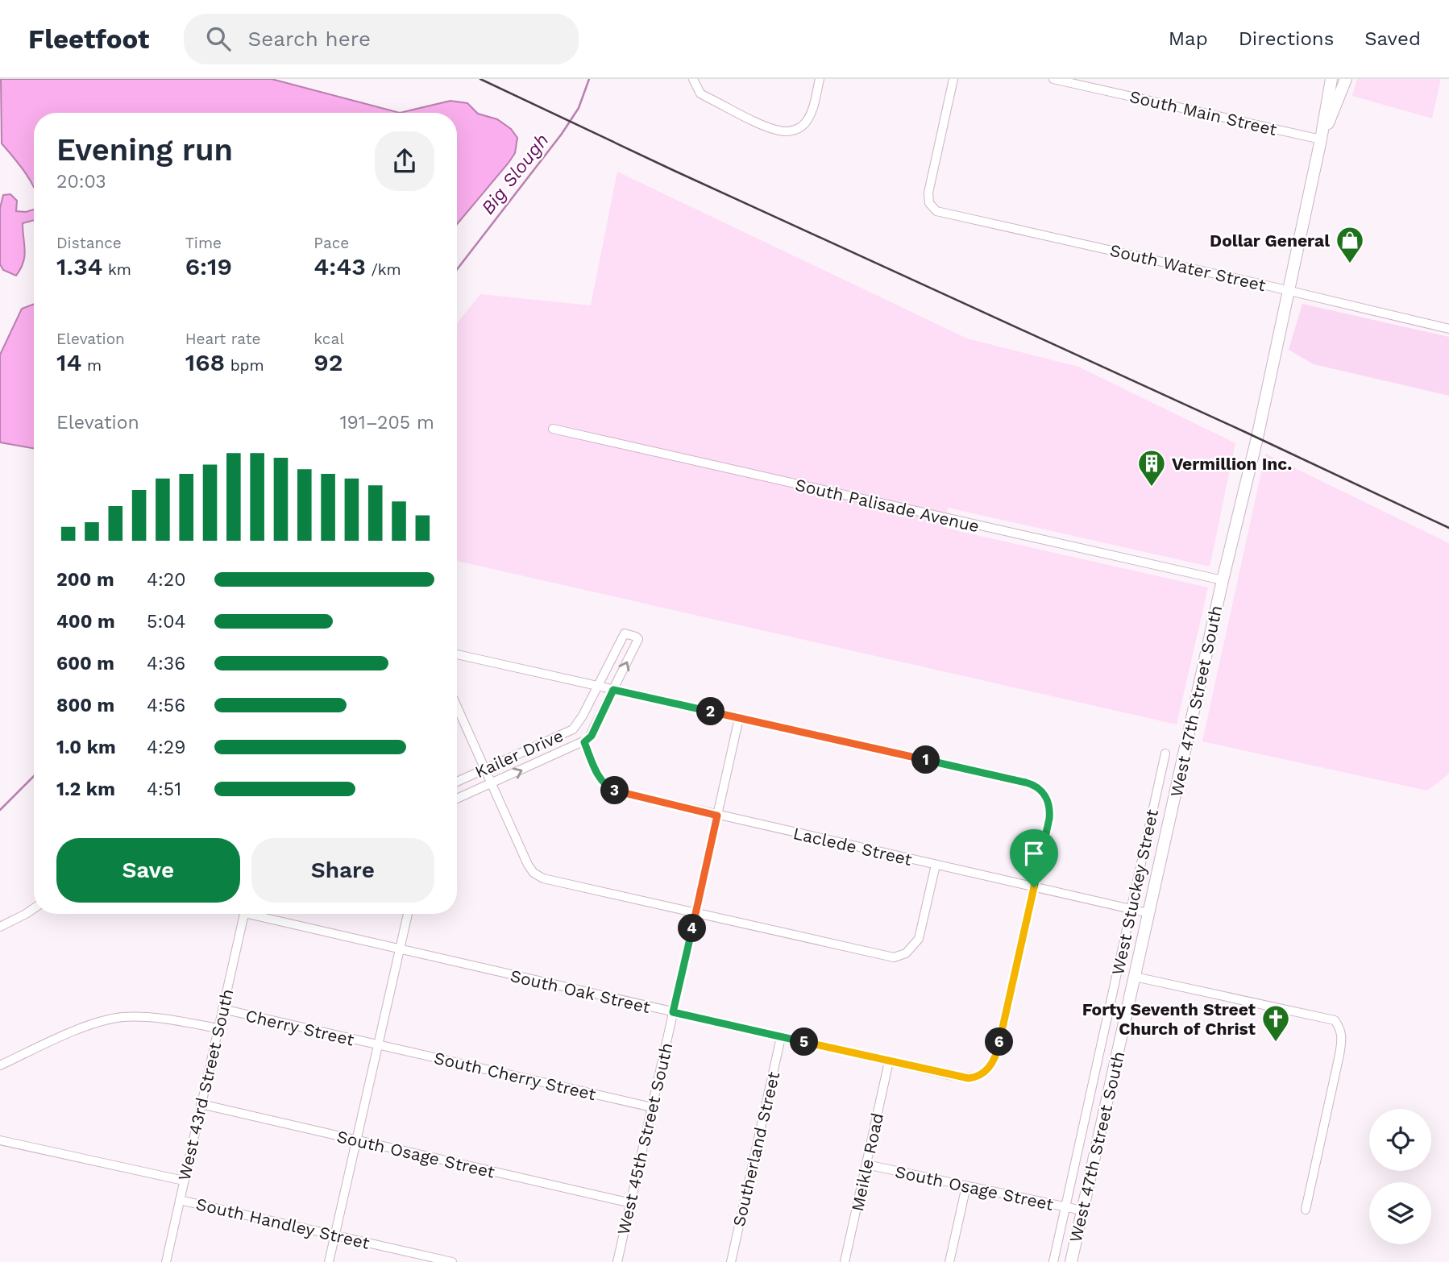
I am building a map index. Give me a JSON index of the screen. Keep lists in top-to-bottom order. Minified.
{"streets":{"street":["South Main Street","South Water Street","South Palisade Avenue","West 47th Street South","Kailer Drive","Laclede Street","West Stuckey Street","South Oak Street","Cherry Street","South Cherry Street","West 43rd Street South","West 45th Street South","Southerland Street","South Osage Street","Meikle Road","South Handley Street"]},"crossings":[["South Main Street","West 47th Street South"],["South Water Street","West 47th Street South"],["South Palisade Avenue","West 47th Street South"],["West 47th Street South","Laclede Street"],["West 47th Street South","South Osage Street"],["Kailer Drive","Laclede Street"],["Laclede Street","West Stuckey Street"],["Laclede Street","South Oak Street"],["Laclede Street","West 45th Street South"],["West Stuckey Street","South Osage Street"],["South Oak Street","West 45th Street South"],["South Oak Street","Southerland Street"],["South Oak Street","Meikle Road"],["Cherry Street","South Cherry Street"],["Cherry Street","West 43rd Street South"],["South Cherry Street","West 45th Street South"],["West 43rd Street South","South Osage Street"],["West 43rd Street South","South Handley Street"],["West 45th Street South","South Osage Street"],["South Osage Street","Meikle Road"]],"water":["Big Slough"],"places":{"shop":["Dollar General"],"building":["Vermillion Inc."],"church":["Forty Seventh Street Church of Christ"]},"page":{"header":"Fleetfoot","search":"Search here","nav":["Map","Directions","Saved"],"heading":["Evening run","20:03"],"stats":[["Distance","1.34 km"],["Time","6:19"],["Pace","4:43 /km"],["Elevation","14 m"],["Heart rate","168 bpm"],["kcal","92"]],"chart":["Elevation","191–205 m"],"list":[{"name":"200 m","note":"4:20"},{"name":"400 m","note":"5:04"},{"name":"600 m","note":"4:36"},{"name":"800 m","note":"4:56"},{"name":"1.0 km","note":"4:29"},{"name":"1.2 km","note":"4:51"}],"pins":["2","1","3","4","5","6"],"buttons":["Save","Share"]}}
